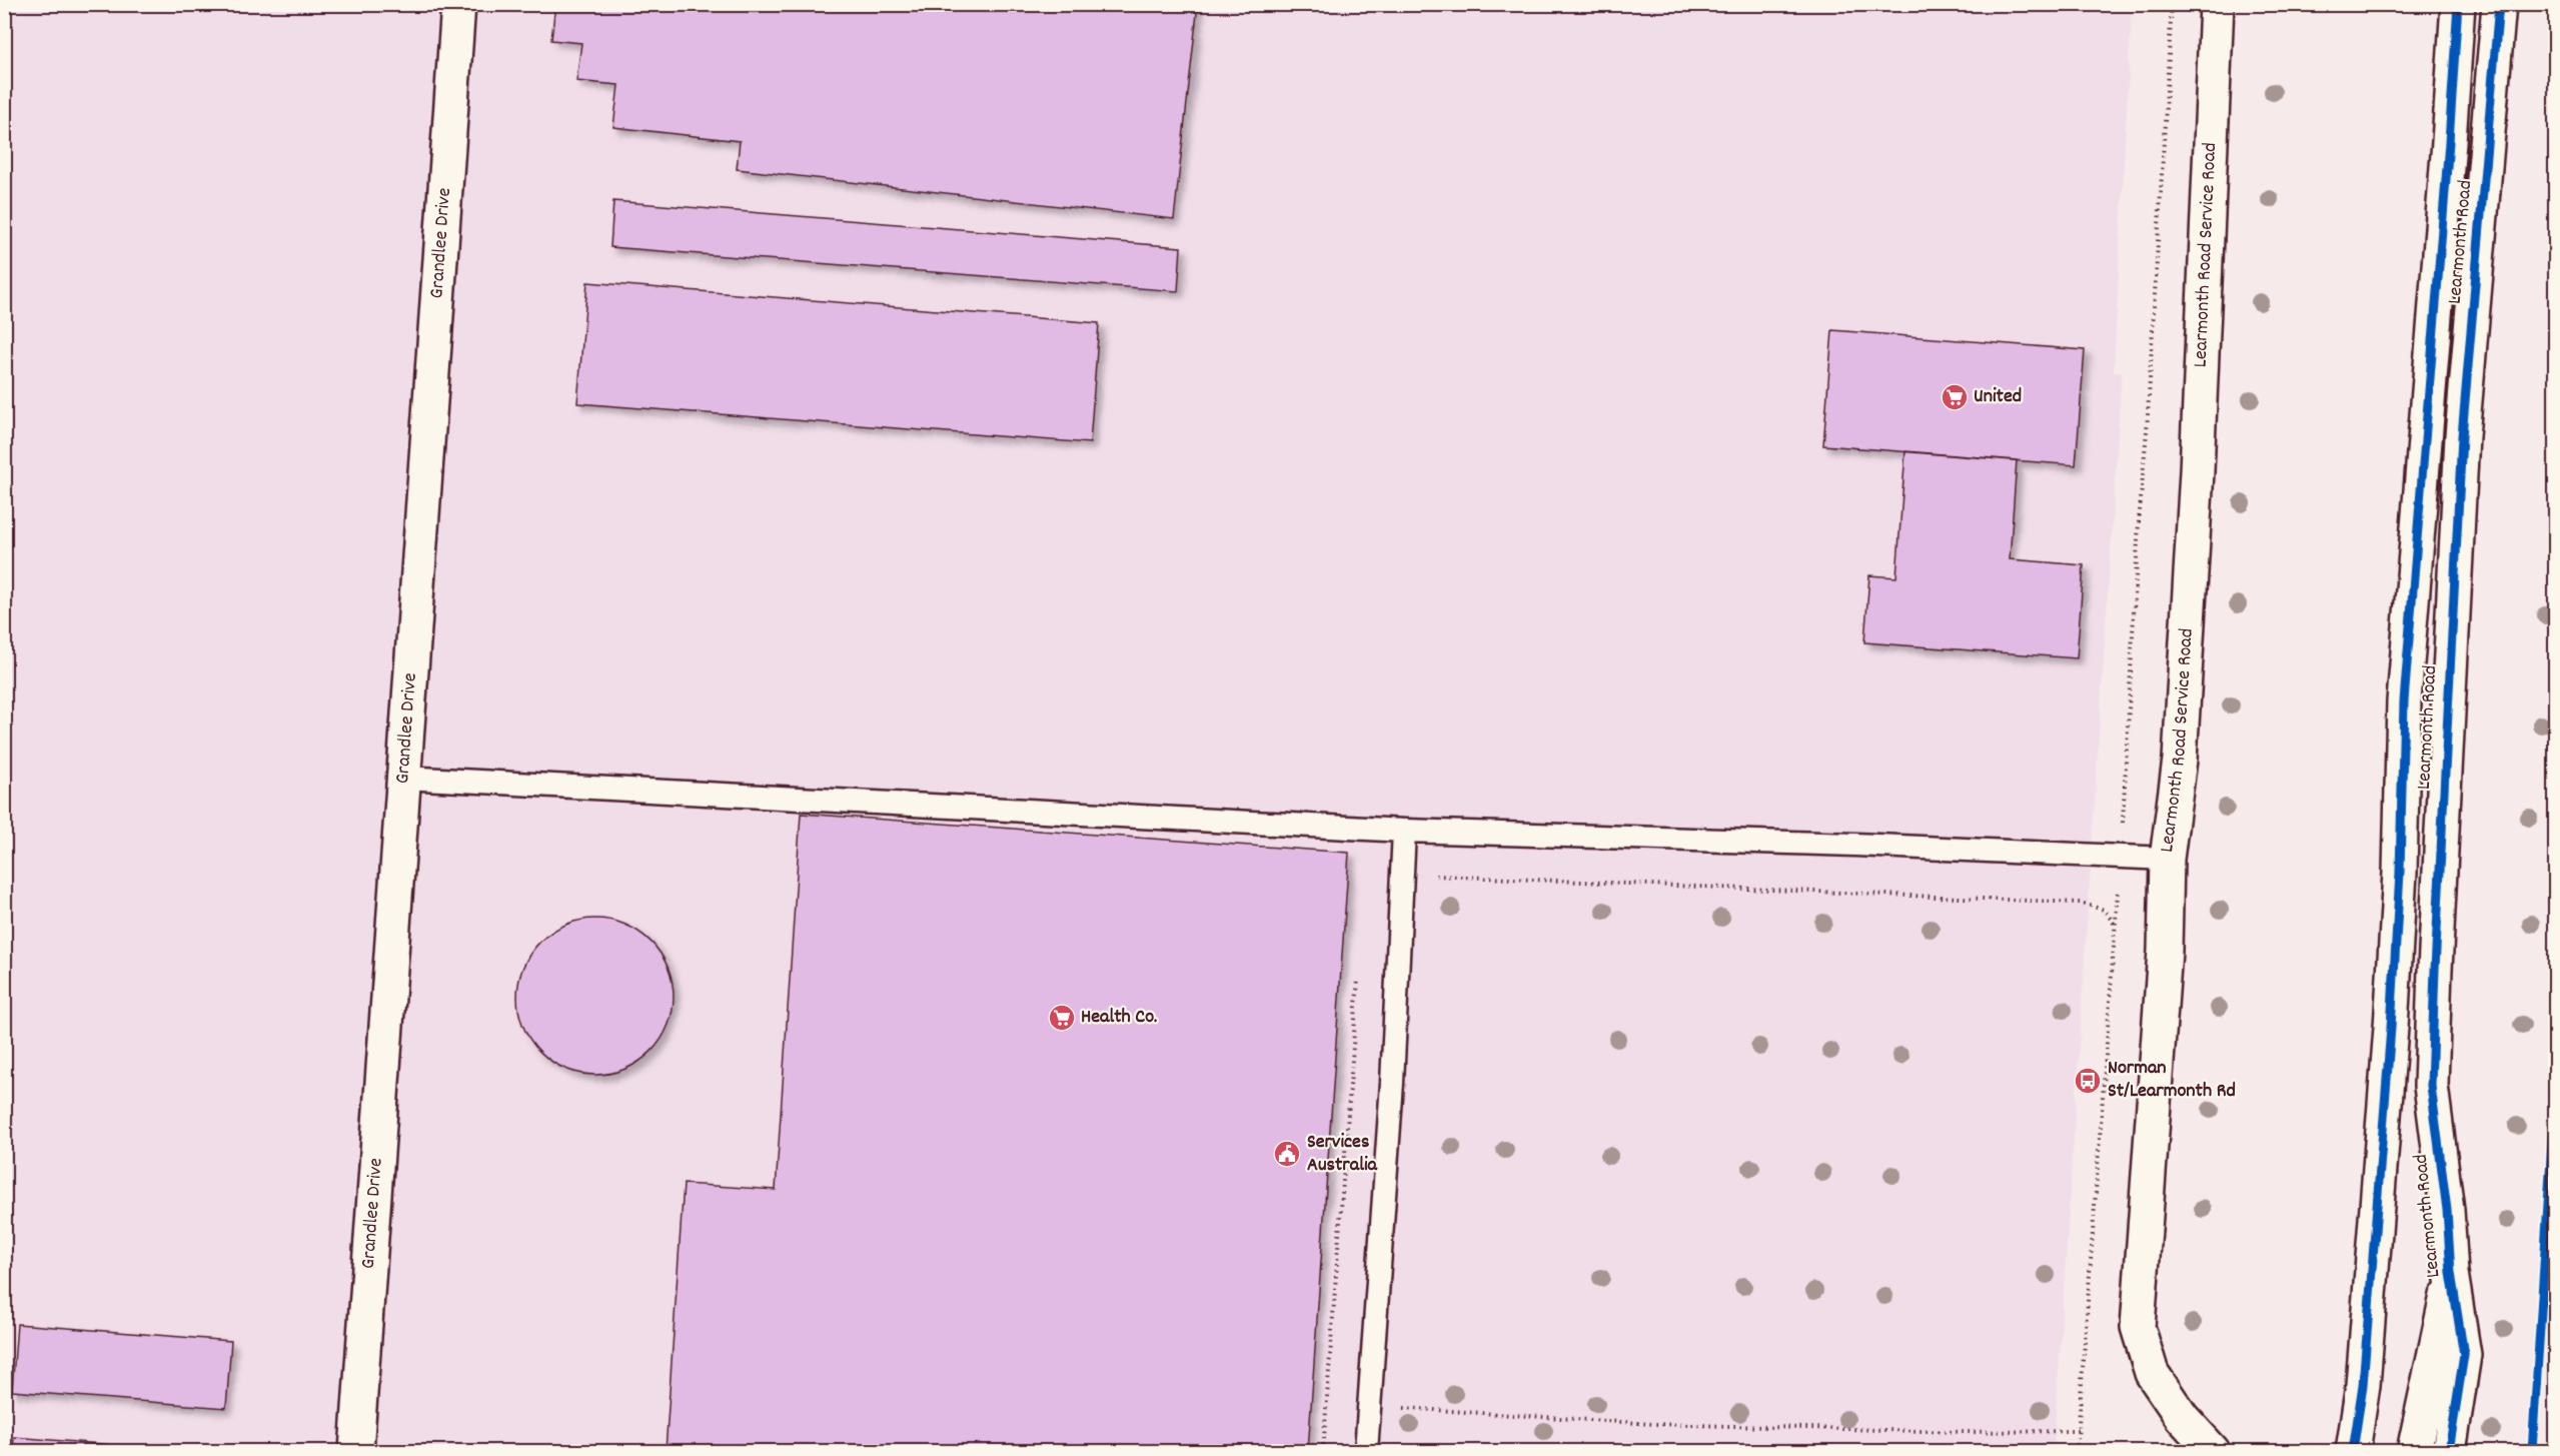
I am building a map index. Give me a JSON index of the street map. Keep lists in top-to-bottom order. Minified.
{"streets":{"main road":["Learmonth Road","Grandlee Drive","Learmonth Road Service Road"]},"places":{"supermarket":["United","Health Co."],"bus stop":["Norman St/Learmonth Rd"],"public building":["Services Australia"]}}
